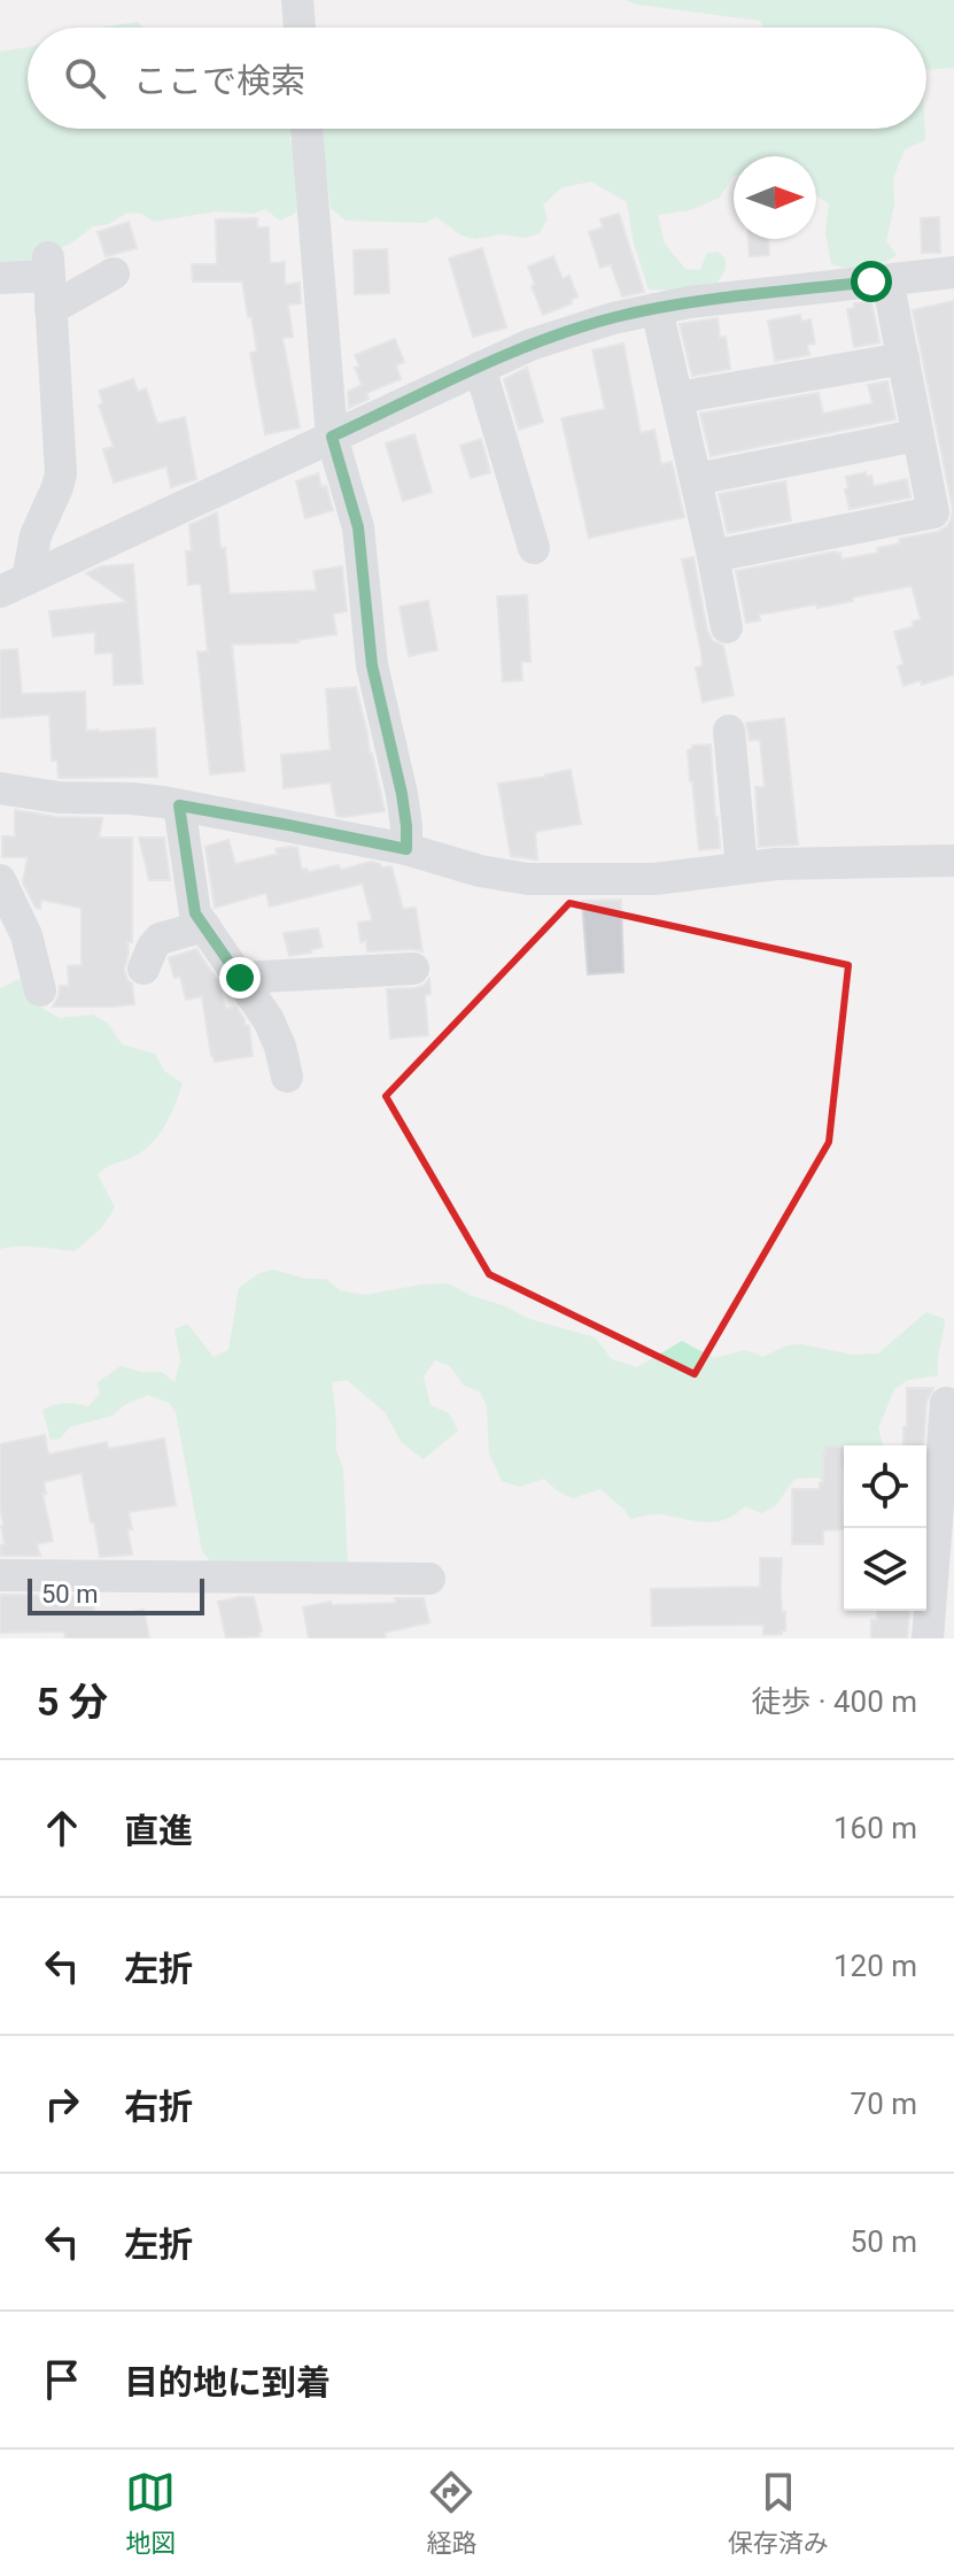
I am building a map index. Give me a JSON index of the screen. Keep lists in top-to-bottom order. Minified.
{"scale_bar":"50 m","north":"right","page":{"search":"ここで検索","scale":"50 m","heading":["5 分","徒歩 · 400 m"],"list":[["直進","160 m"],["左折","120 m"],["右折","70 m"],["左折","50 m"],"目的地に到着"],"nav":["地図","経路","保存済み"]}}
